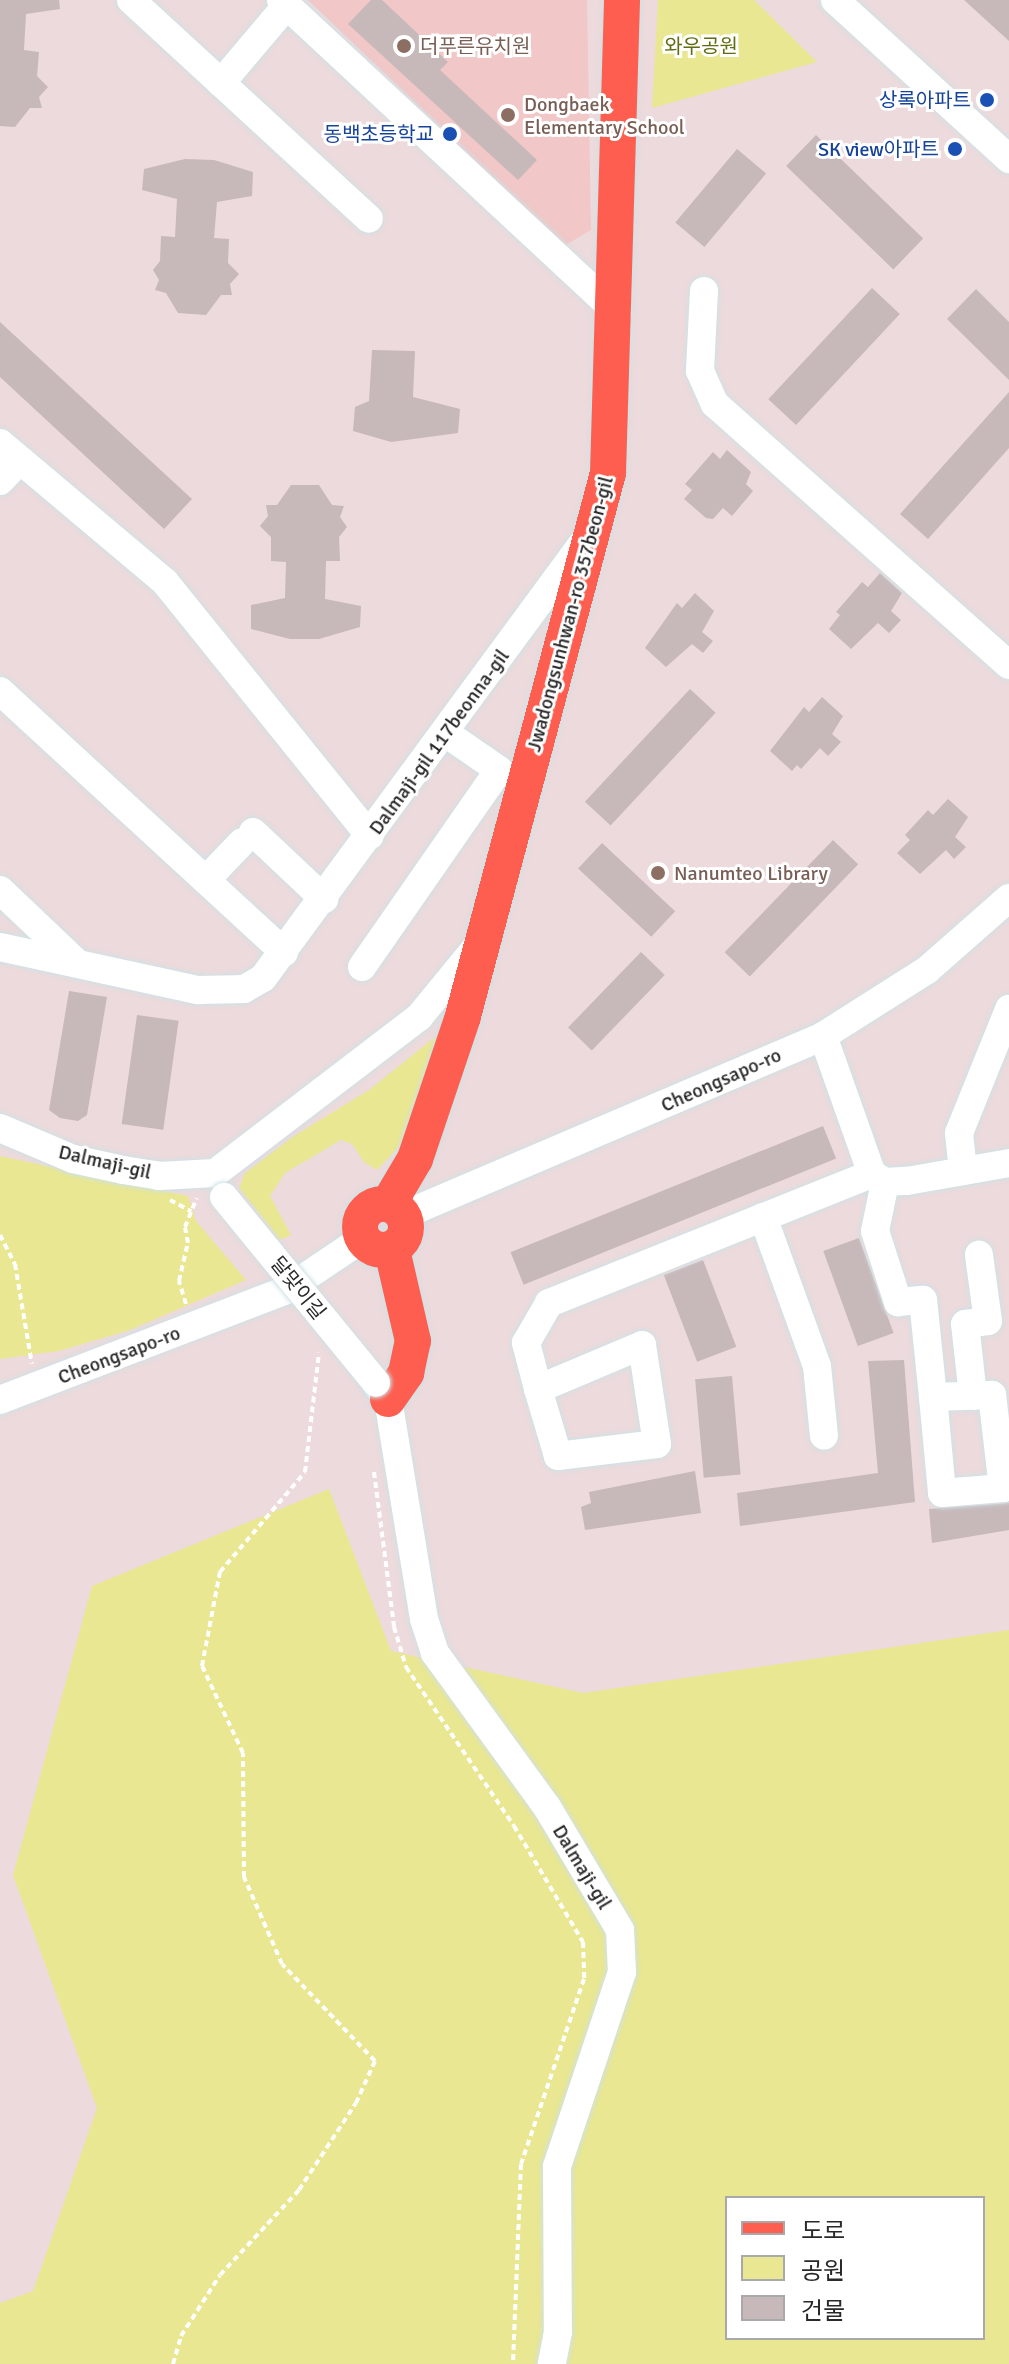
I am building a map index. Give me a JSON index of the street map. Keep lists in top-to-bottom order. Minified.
{"streets":{"main road":["Jwadongsunhwan-ro 357beon-gil"],"street":["Dalmaji-gil 117beonna-gil","Cheongsapo-ro","Dalmaji-gil","달맞이길"]},"crossings":[["Jwadongsunhwan-ro 357beon-gil","Dalmaji-gil 117beonna-gil"],["Jwadongsunhwan-ro 357beon-gil","Cheongsapo-ro"],["Dalmaji-gil","달맞이길"]],"parks":["와우공원"],"places":["더푸른유치원","상록아파트","Dongbaek Elementary School","동백초등학교","SK view아파트","Nanumteo Library"],"legend":["도로","공원","건물"]}
